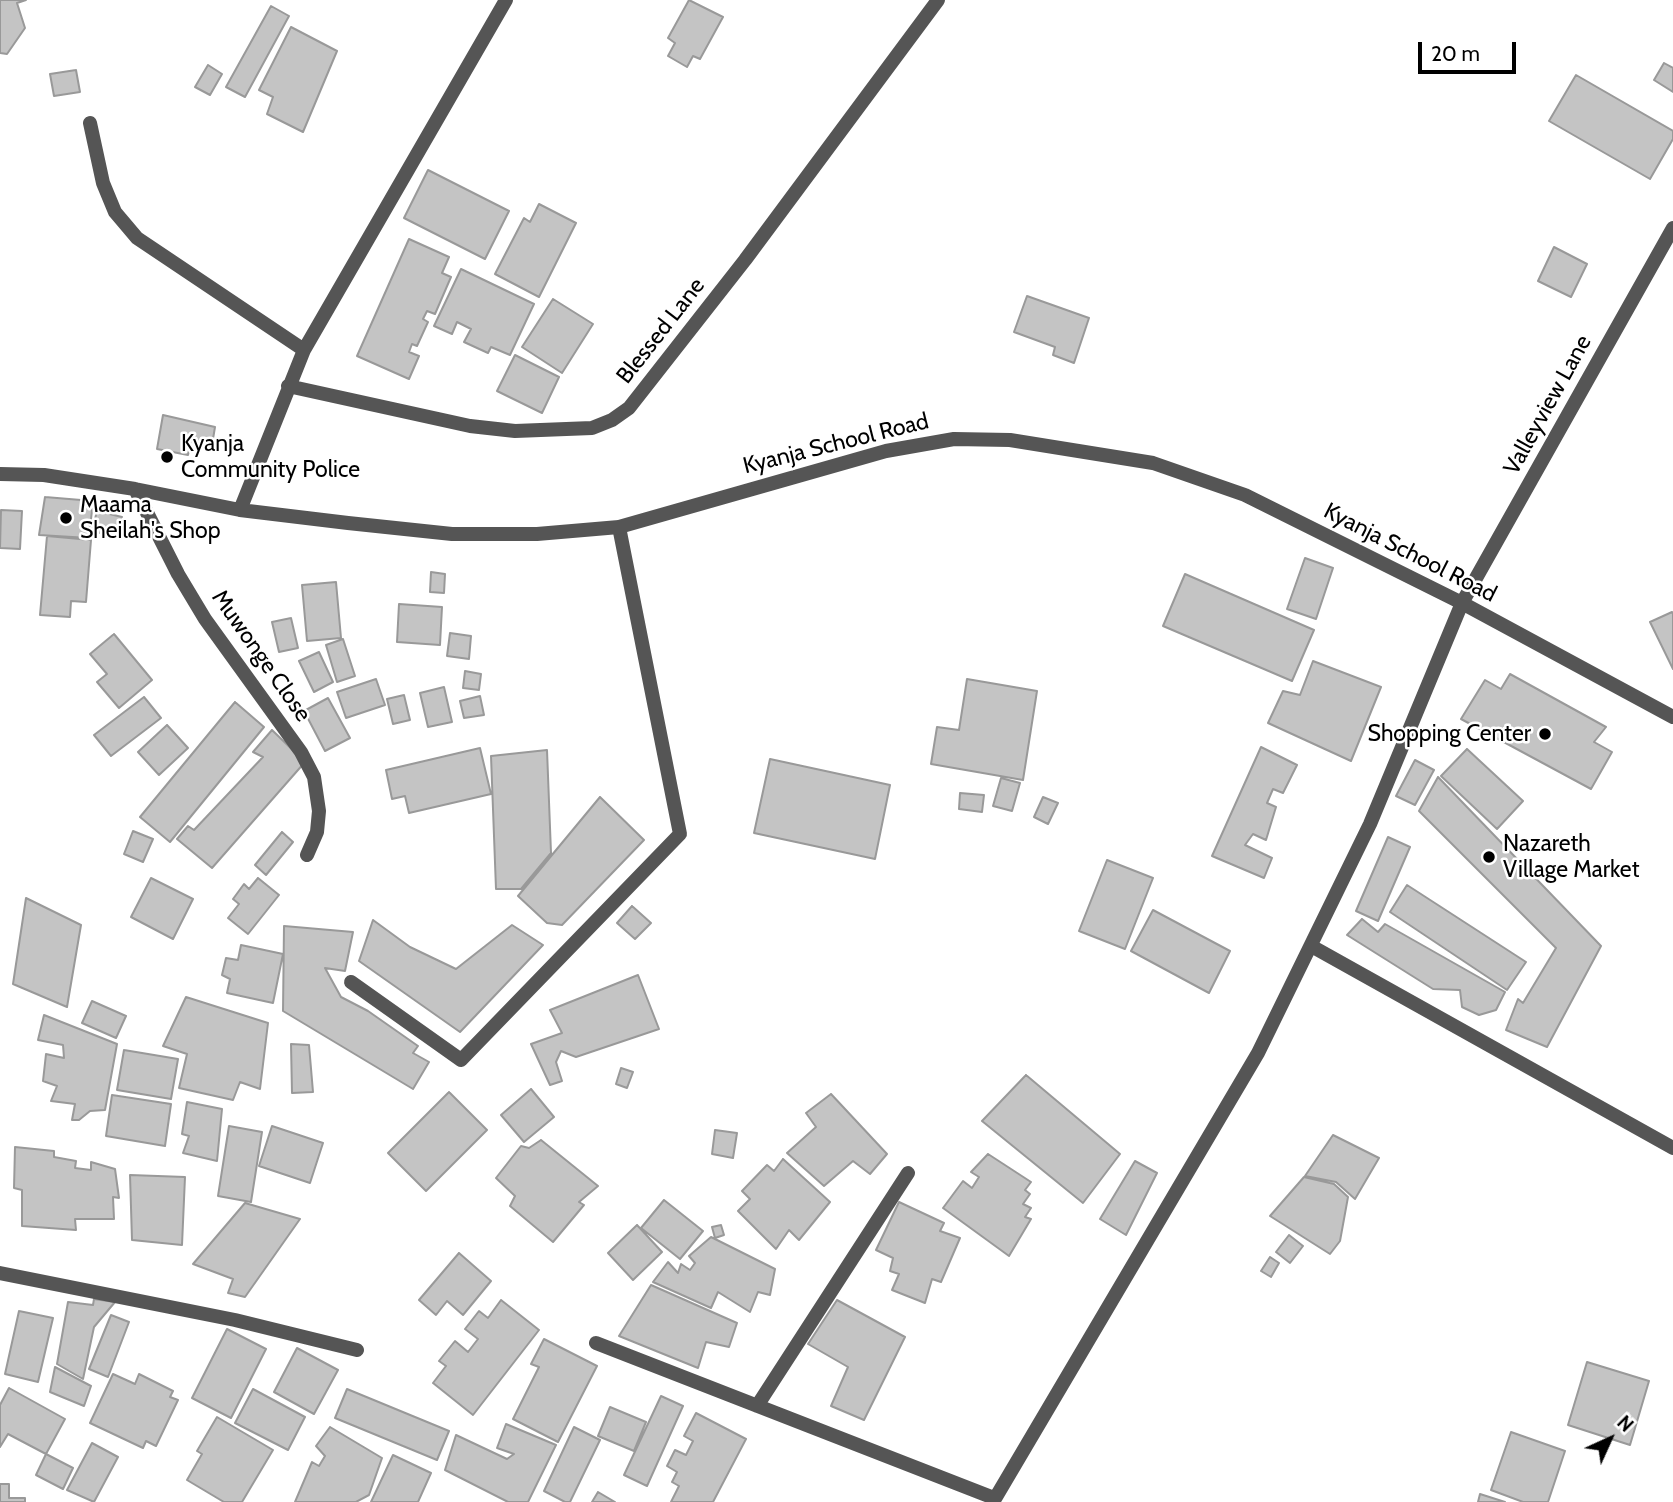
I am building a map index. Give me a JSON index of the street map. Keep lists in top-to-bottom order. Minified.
{"streets":{"street":["Blessed Lane","Valleyview Lane","Kyanja School Road","Muwonge Close"]},"crossings":[["Valleyview Lane","Kyanja School Road"],["Kyanja School Road","Muwonge Close"]],"places":["Kyanja Community Police","Maama Sheilah's Shop","Shopping Center","Nazareth Village Market"],"scale_bar":"20 m","north":"top right"}
